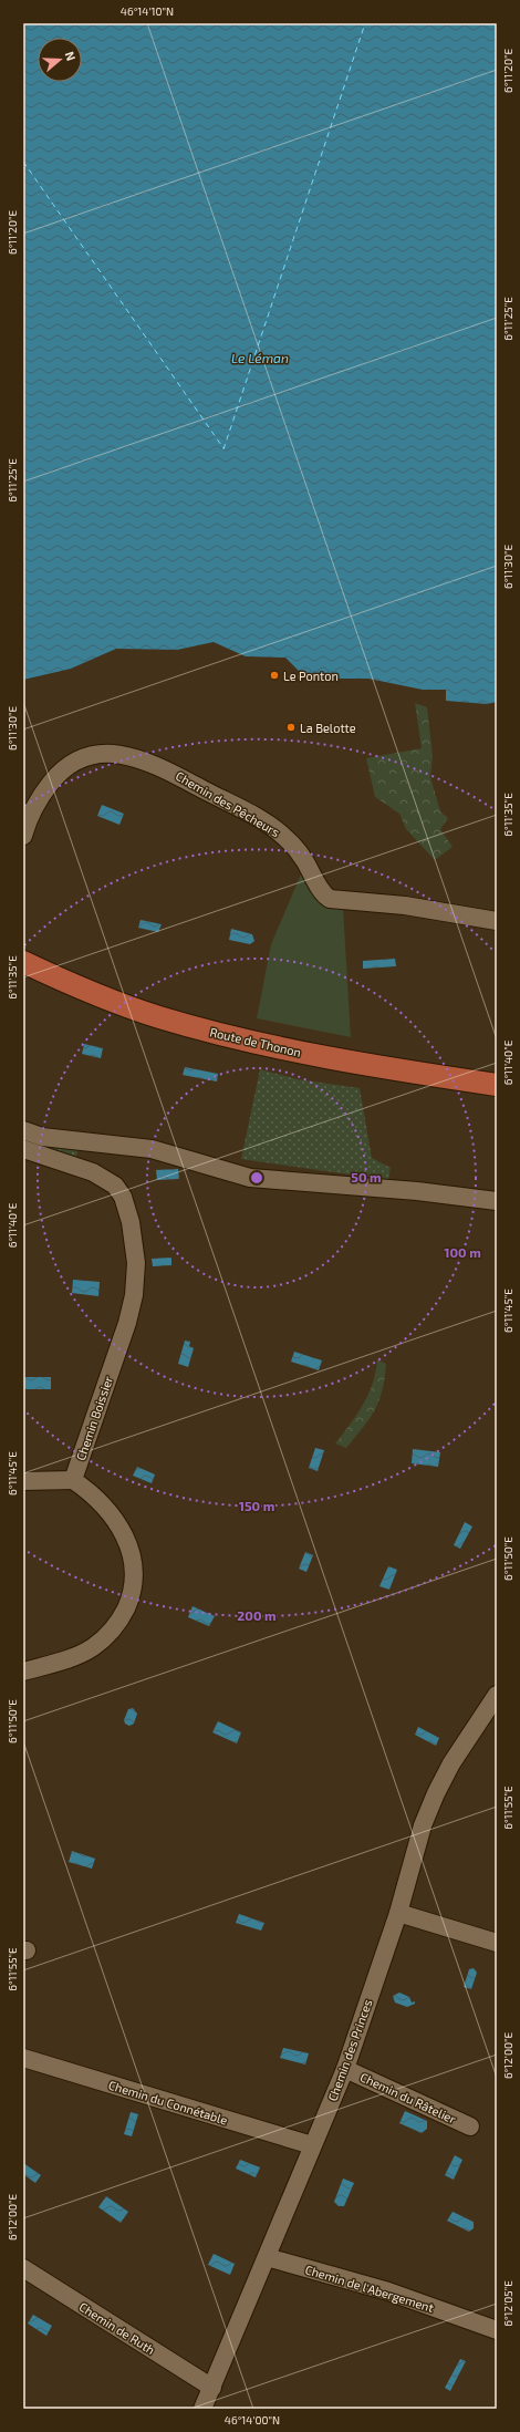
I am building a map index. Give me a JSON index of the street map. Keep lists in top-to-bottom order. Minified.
{"streets":{"main road":["Route de Thonon"],"street":["Chemin des Pêcheurs","Chemin Boissier","Chemin des Princes","Chemin du Râtelier","Chemin du Connétable","Chemin de l'Abergement","Chemin de Ruth"]},"crossings":[["Chemin des Princes","Chemin du Râtelier"],["Chemin des Princes","Chemin du Connétable"],["Chemin des Princes","Chemin de l'Abergement"],["Chemin des Princes","Chemin de Ruth"]],"water":["Le Léman"],"places":["Le Ponton","La Belotte"],"north":"right","coordinates":["46°14'10\"N","6°11'20\"E","6°11'25\"E","6°11'30\"E","6°11'35\"E","6°11'40\"E","6°11'45\"E","6°11'50\"E","6°11'55\"E","6°12'00\"E","6°12'05\"E","46°14'00\"N"],"rings":["50 m","100 m","150 m","200 m"]}
